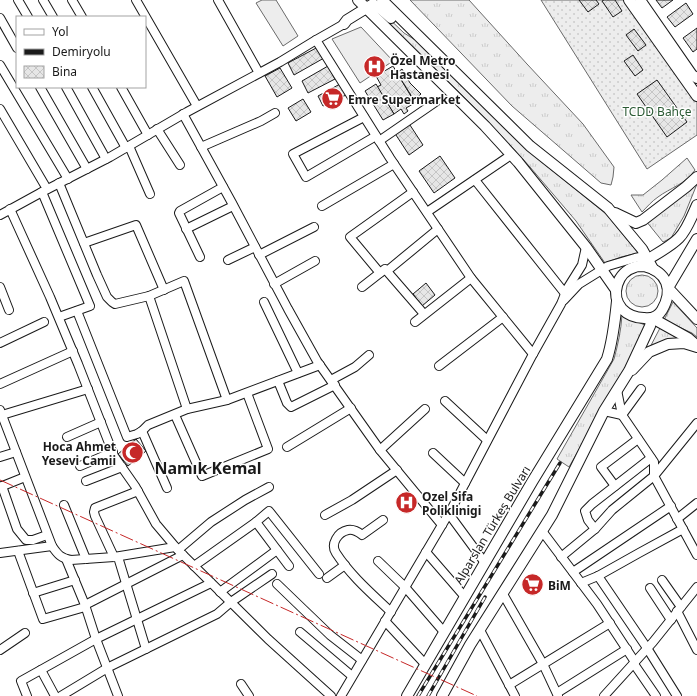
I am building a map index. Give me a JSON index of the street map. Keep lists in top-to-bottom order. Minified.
{"streets":{"main road":["Alparslan Türkeş Bulvarı"]},"districts":["Namık Kemal"],"parks":["TCDD Bahçe"],"places":{"hospital":["Özel Metro Hastanesi","Ozel Sifa Poliklinigi"],"supermarket":["Emre Supermarket","BiM"],"mosque":["Hoca Ahmet Yesevi Camii"]},"legend":["Yol","Demiryolu","Bina"]}
